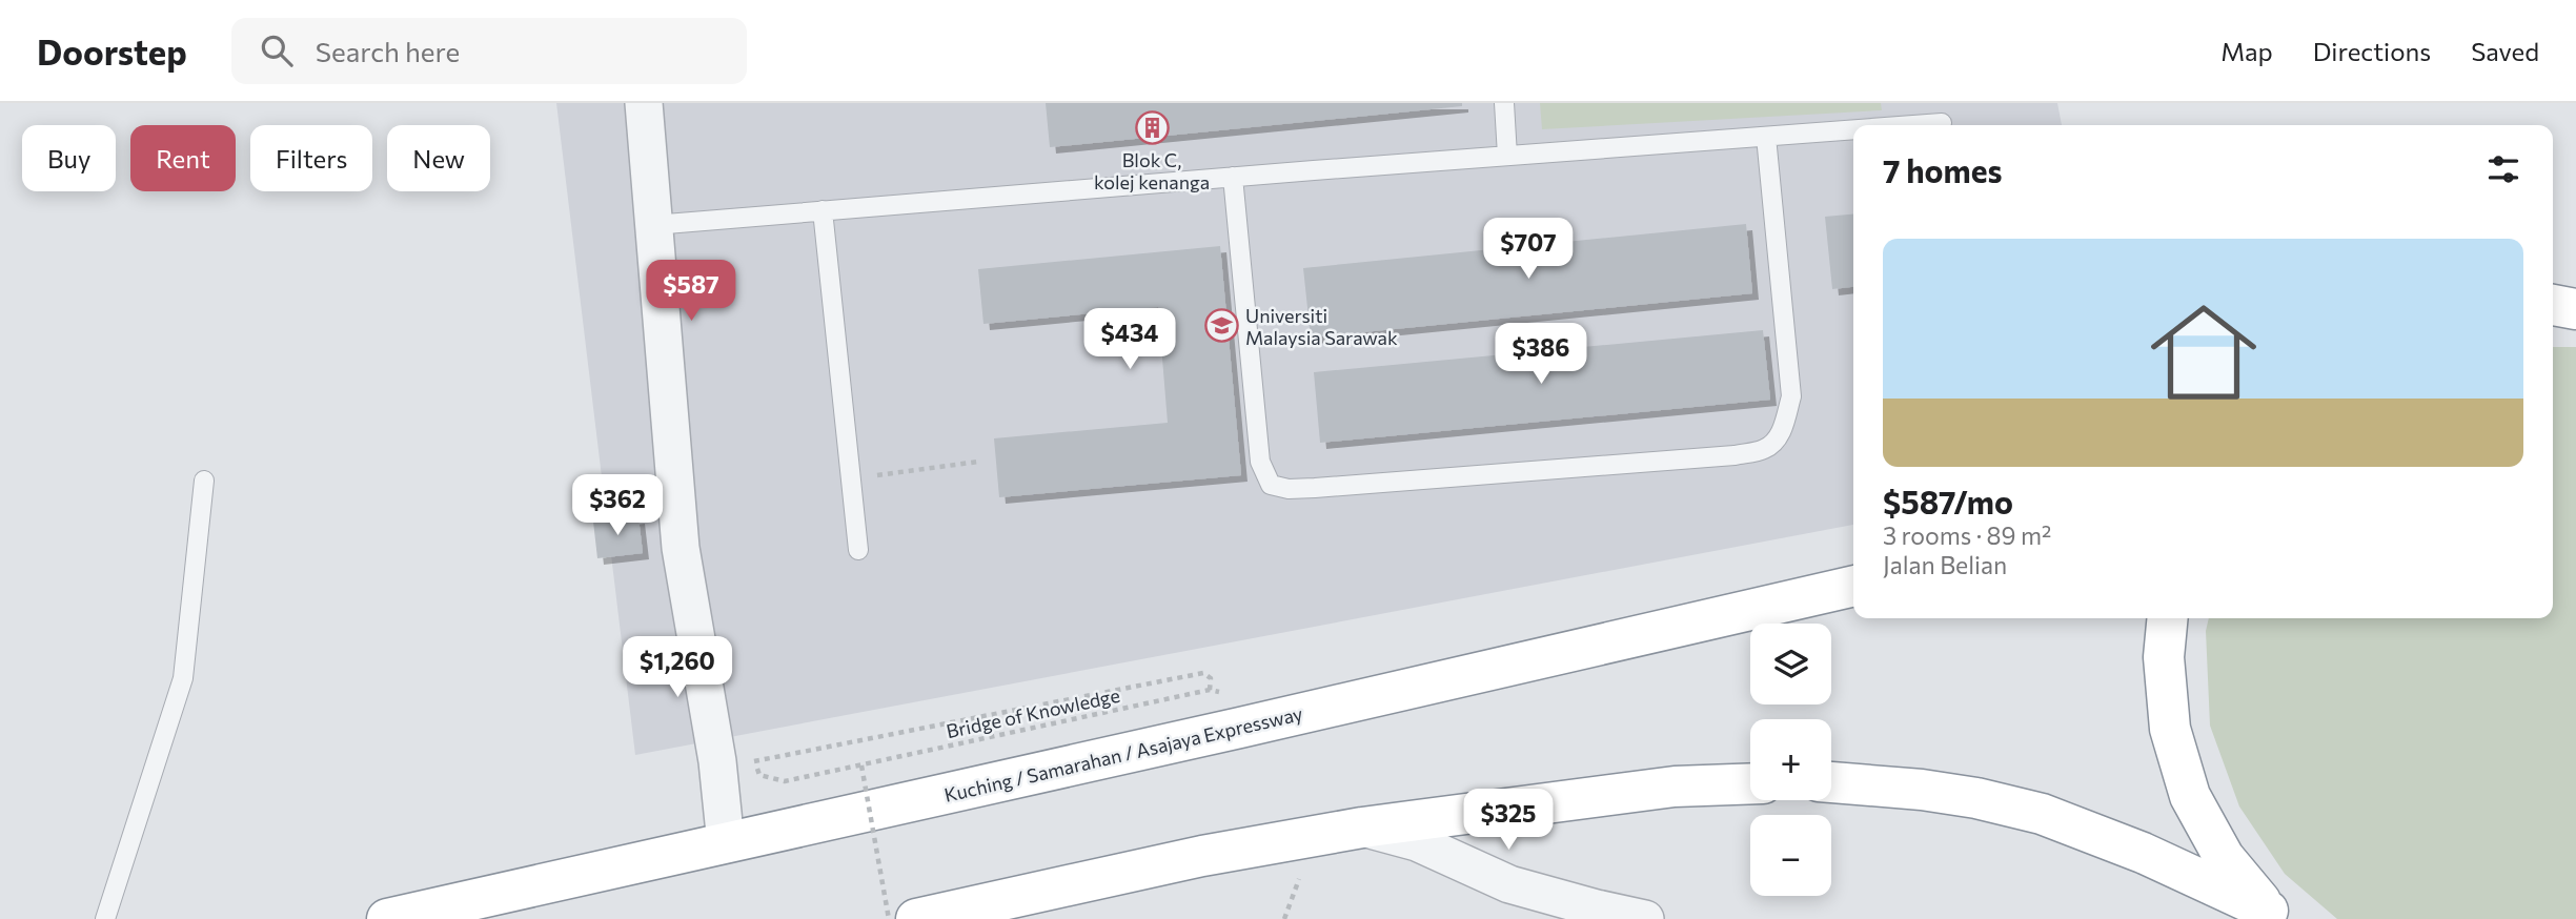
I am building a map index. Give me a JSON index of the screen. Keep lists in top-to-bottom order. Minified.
{"streets":{"highway":["Kuching / Samarahan / Asajaya Expressway"],"path":["Bridge of Knowledge"]},"places":{"building":["Blok C, kolej kenanga"],"school or university":["Universiti Malaysia Sarawak"]},"page":{"header":"Doorstep","search":"Search here","nav":["Map","Directions","Saved"],"chip":["Buy","Rent","Filters","New"],"heading":"7 homes","list":[{"name":"$587/mo","note":"3 rooms · 89 m² · Jalan Belian"}],"price":["$707","$587","$434","$386","$362","$1,260","$325"],"map_buttons":["+","−"]}}
